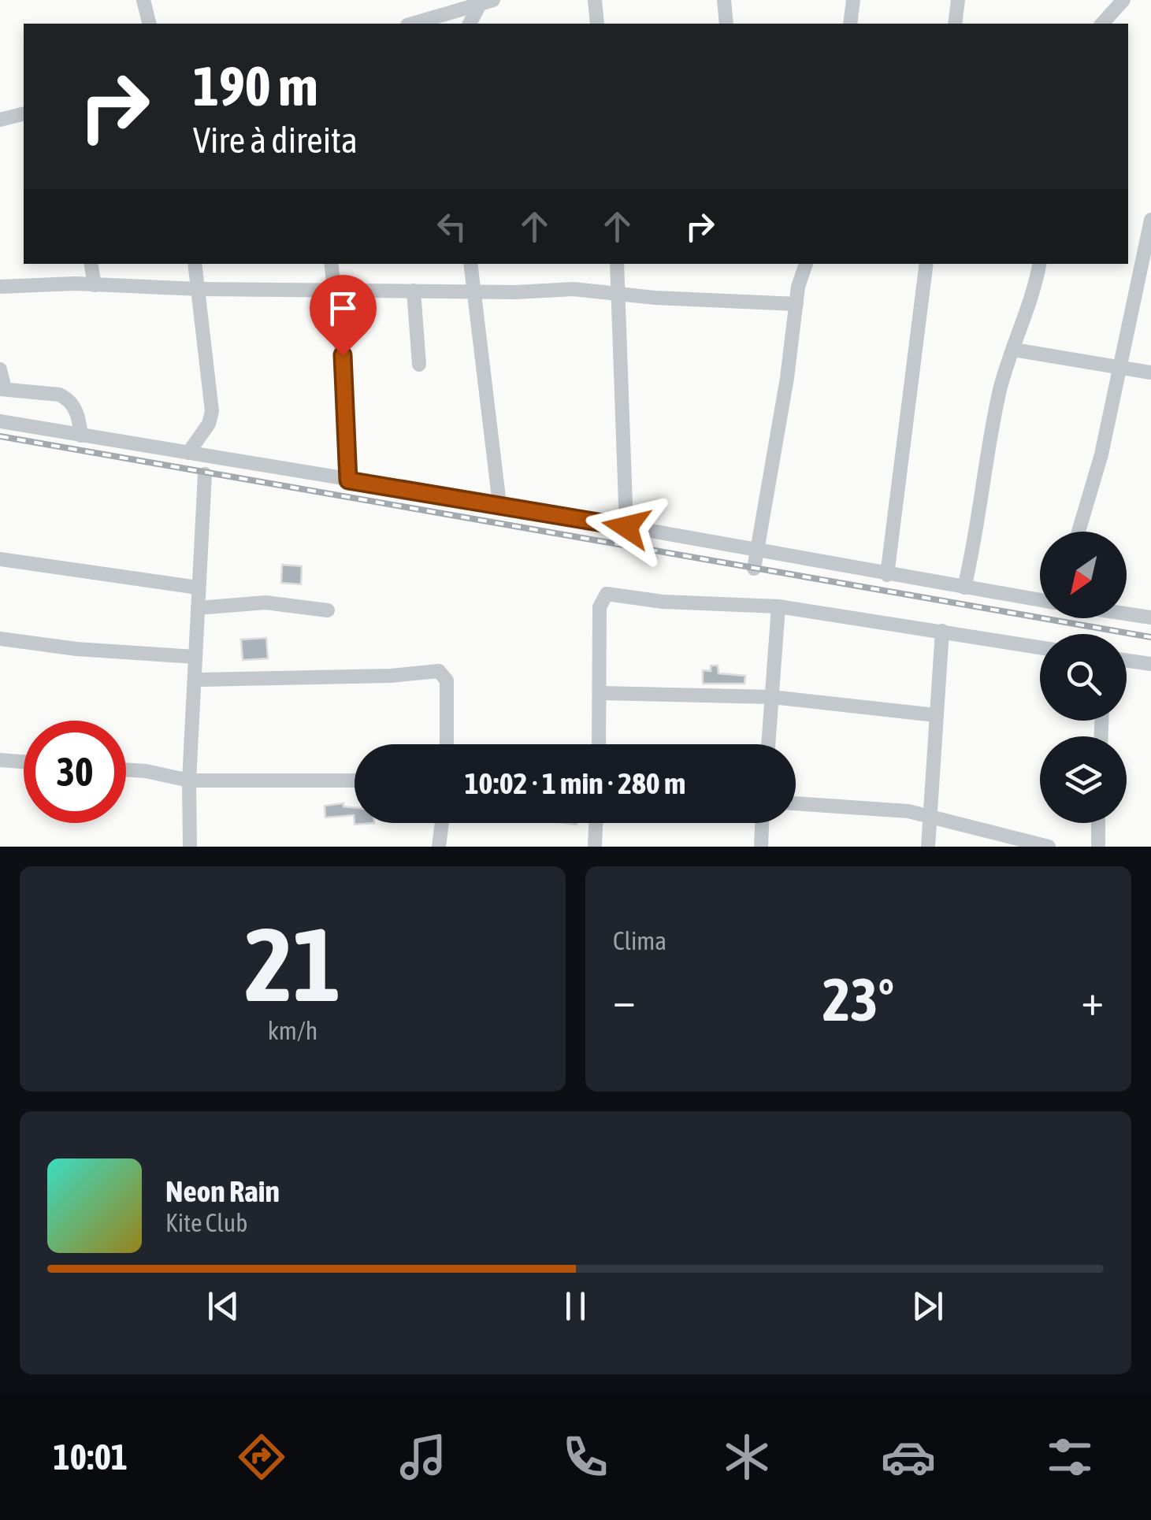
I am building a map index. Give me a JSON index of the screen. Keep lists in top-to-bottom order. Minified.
{"north":"bottom left","page":{"turn":["190 m","Vire à direita"],"limit":"30","trip":"10:02 · 1 min · 280 m","tile":[["21","km/h"],"Clima"],"heat":["−","23°","+"],"song":["Neon Rain","Kite Club"],"tabs":"10:01"}}
